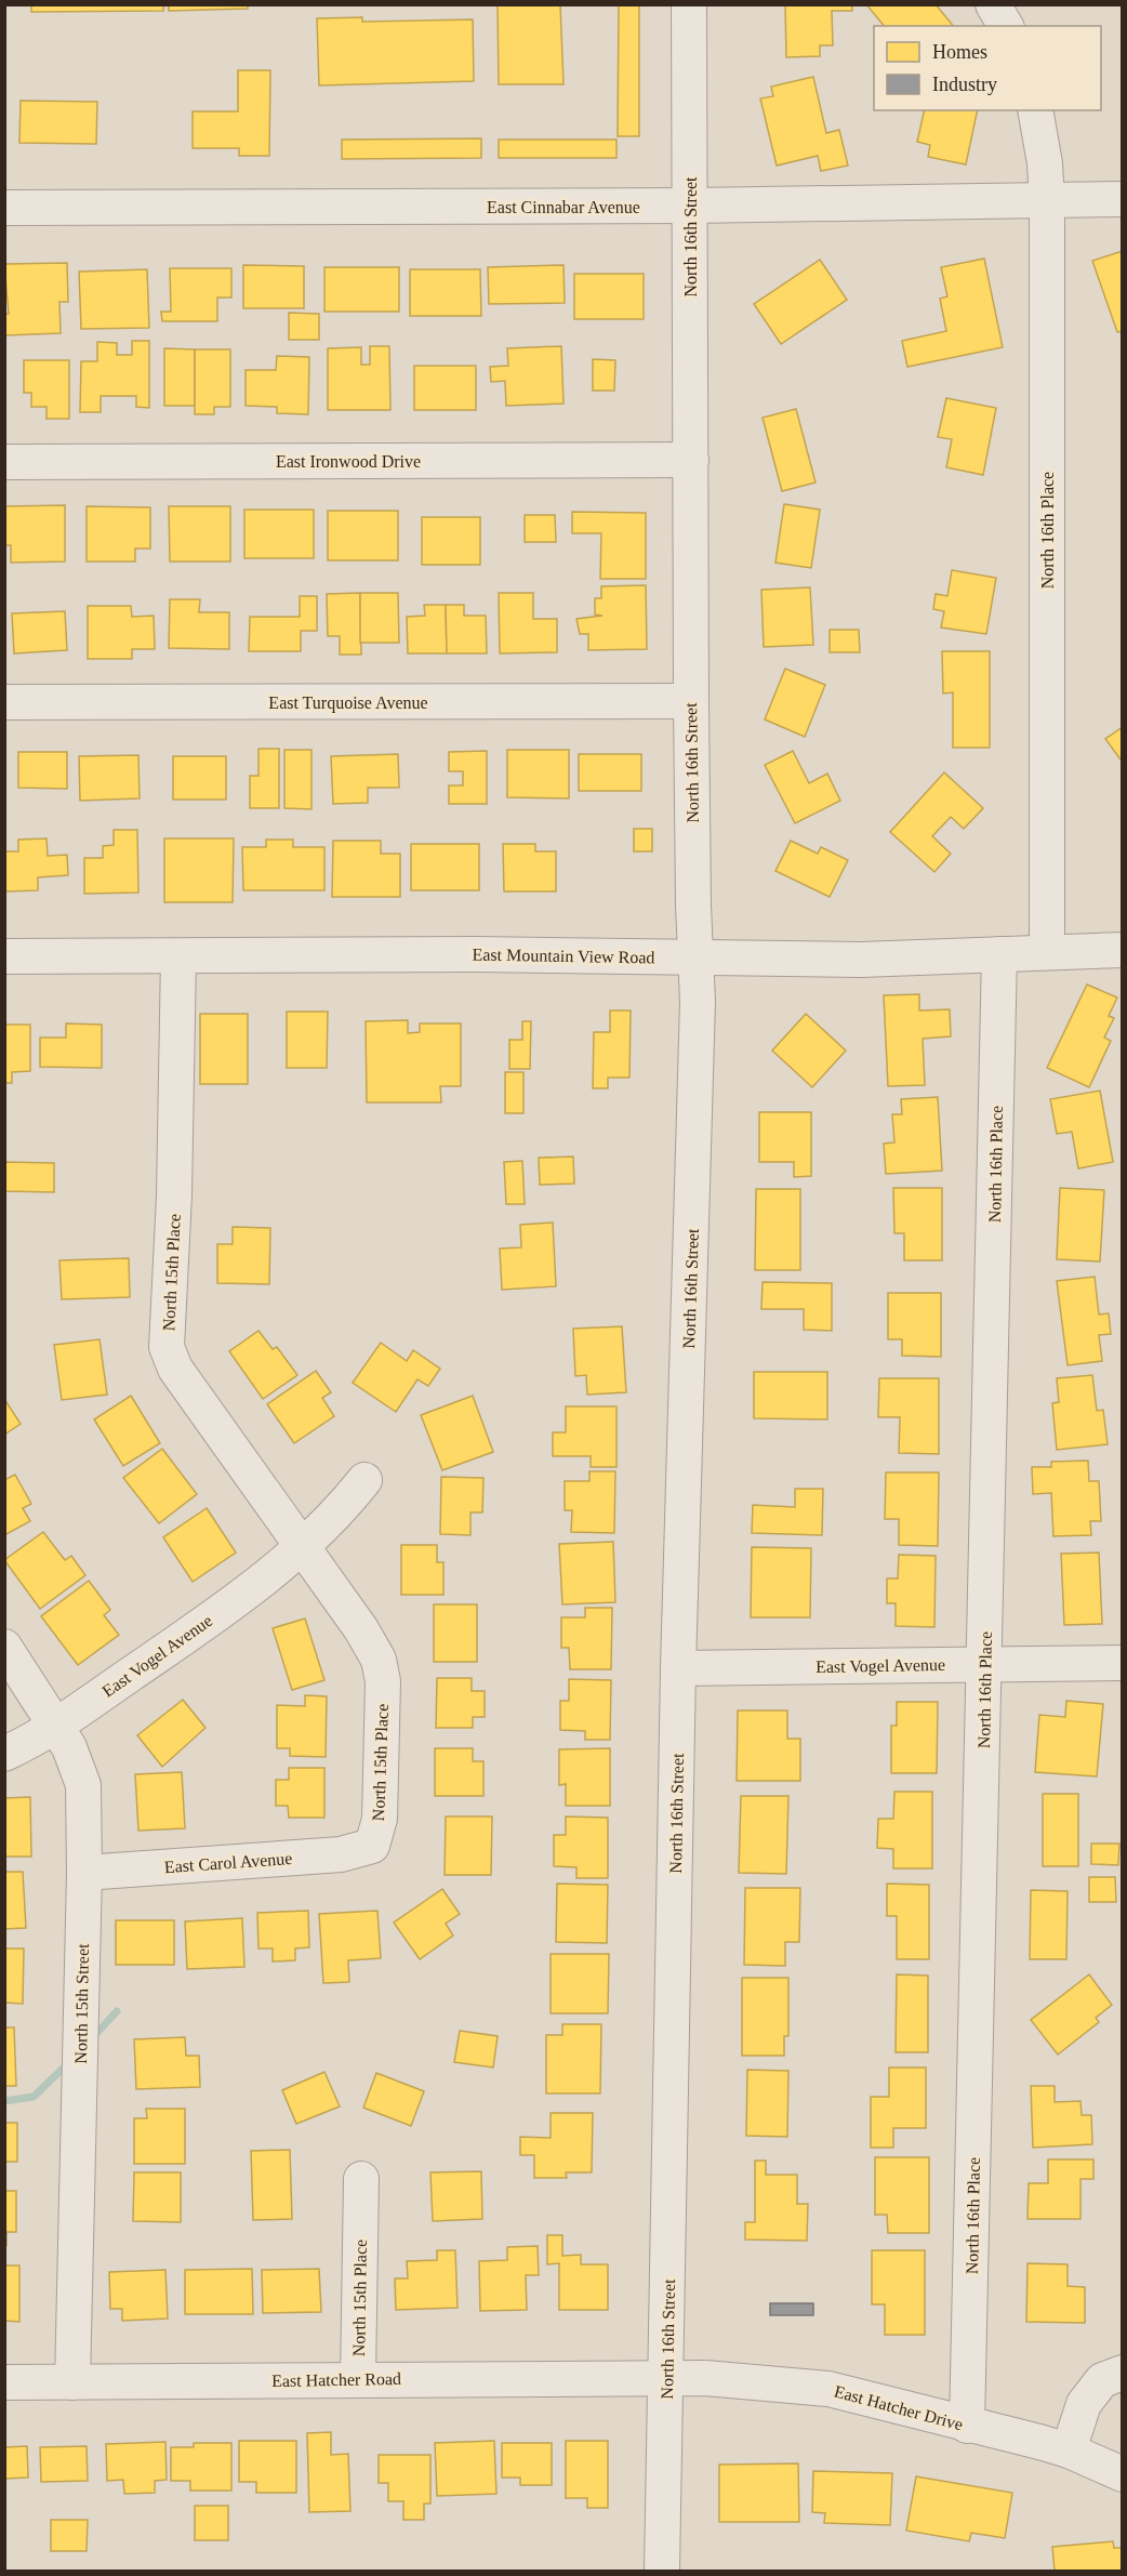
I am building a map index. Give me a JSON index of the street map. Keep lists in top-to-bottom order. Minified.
{"streets":{"street":["East Cinnabar Avenue","North 16th Street","East Ironwood Drive","North 16th Place","East Turquoise Avenue","East Mountain View Road","North 15th Place","East Vogel Avenue","East Carol Avenue","North 15th Street","East Hatcher Road","East Hatcher Drive"]},"crossings":[["East Cinnabar Avenue","North 16th Street"],["East Cinnabar Avenue","North 16th Place"],["North 16th Street","East Ironwood Drive"],["North 16th Street","East Turquoise Avenue"],["North 16th Street","East Mountain View Road"],["North 16th Street","East Vogel Avenue"],["North 16th Street","East Hatcher Road"],["North 16th Street","East Hatcher Drive"],["North 16th Place","East Mountain View Road"],["North 16th Place","East Vogel Avenue"],["North 16th Place","East Hatcher Drive"],["East Mountain View Road","North 15th Place"],["North 15th Place","East Vogel Avenue"],["North 15th Place","East Carol Avenue"],["North 15th Place","East Hatcher Road"],["East Vogel Avenue","North 15th Street"],["East Carol Avenue","North 15th Street"],["North 15th Street","East Hatcher Road"],["East Hatcher Road","East Hatcher Drive"]],"legend":["Homes","Industry"]}
